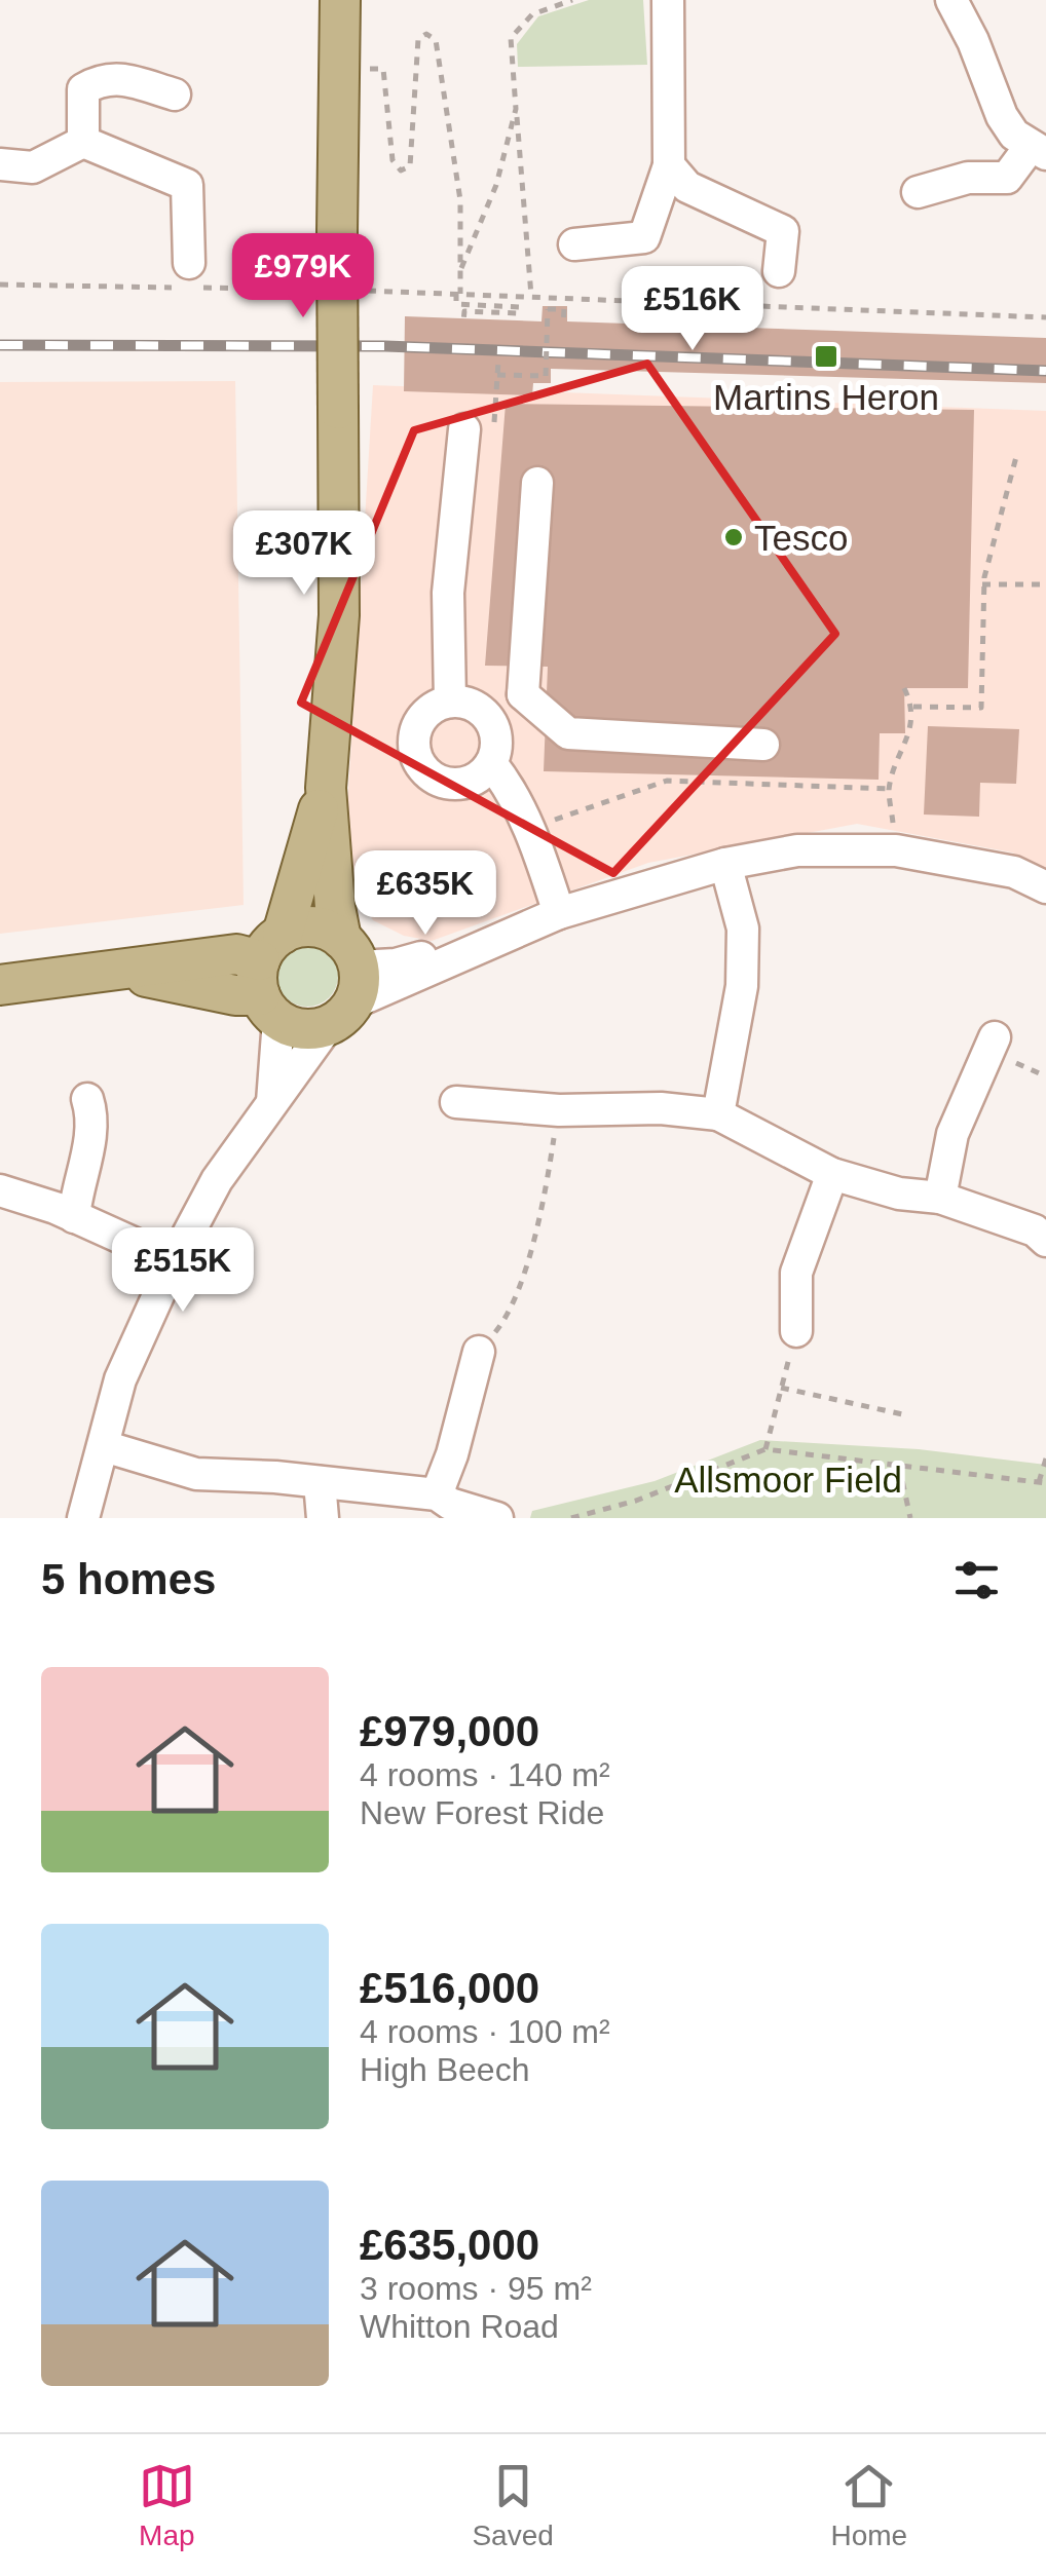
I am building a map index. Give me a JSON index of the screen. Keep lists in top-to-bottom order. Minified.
{"parks":["Allsmoor Field"],"places":{"transit":["Martins Heron"],"other":["Tesco"]},"page":{"price":["£979K","£516K","£307K","£635K","£515K"],"heading":"5 homes","list":[{"name":"£979,000","note":"4 rooms · 140 m² · New Forest Ride"},{"name":"£516,000","note":"4 rooms · 100 m² · High Beech"},{"name":"£635,000","note":"3 rooms · 95 m² · Whitton Road"}],"tabs":["Map","Saved","Home"]}}
